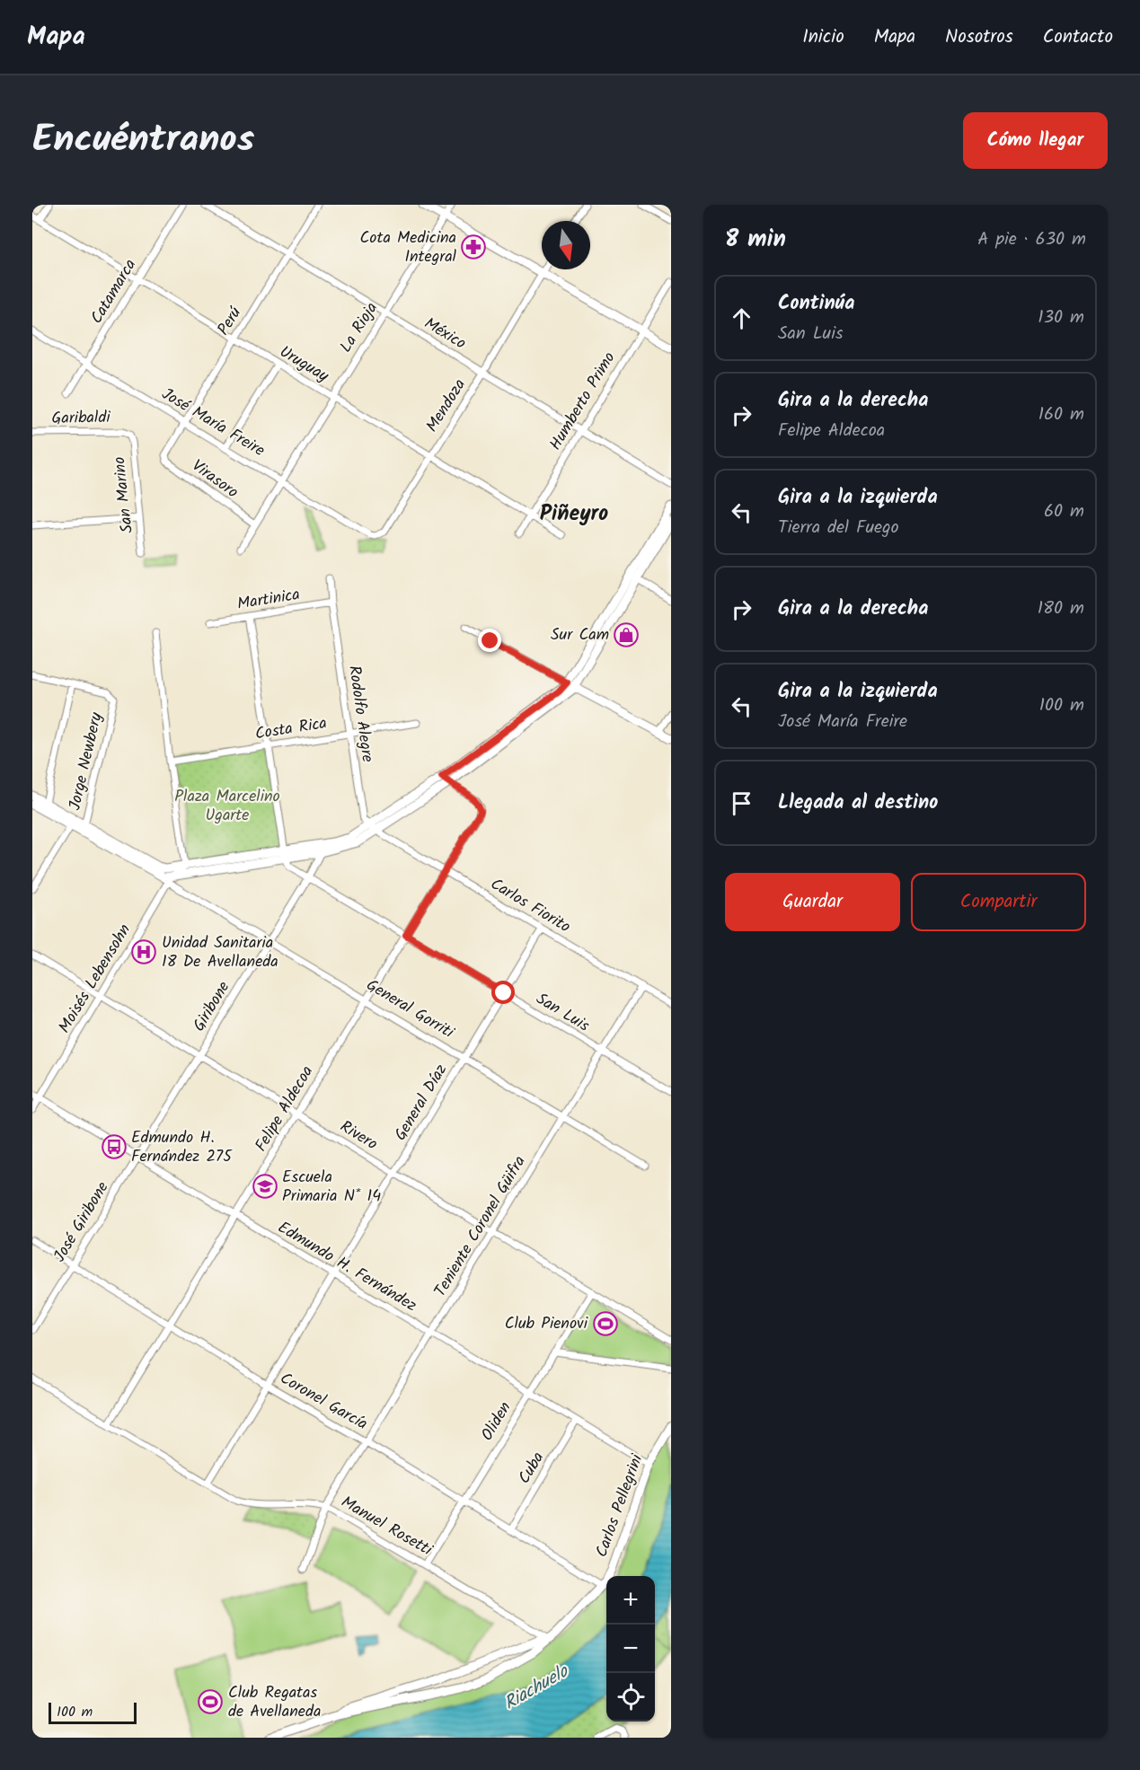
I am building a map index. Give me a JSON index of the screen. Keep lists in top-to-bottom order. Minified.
{"streets":{"main road":["Carlos Pellegrini"],"street":["Catamarca","Perú","La Rioja","México","Uruguay","Humberto Primo","Mendoza","Garibaldi","José María Freire","Virasoro","San Marino","Martinica","Rodolfo Alegre","Costa Rica","Jorge Newbery","Carlos Fiorito","Moisés Lebensohn","Giribone","General Gorriti","San Luis","General Díaz","Felipe Aldecoa","Rivero","José Giribone","Teniente Coronel Güifra","Edmundo H. Fernández","Coronel García","Oliden","Cuba","Manuel Rosetti"]},"crossings":[["Catamarca","Uruguay"],["Catamarca","José María Freire"],["Perú","México"],["Perú","Uruguay"],["Perú","José María Freire"],["Perú","Virasoro"],["La Rioja","México"],["La Rioja","Uruguay"],["La Rioja","José María Freire"],["La Rioja","Virasoro"],["México","Humberto Primo"],["México","Mendoza"],["Uruguay","Humberto Primo"],["Uruguay","Mendoza"],["Mendoza","José María Freire"],["Garibaldi","San Marino"],["Martinica","Rodolfo Alegre"],["Rodolfo Alegre","Costa Rica"],["Rodolfo Alegre","Carlos Fiorito"],["Carlos Fiorito","General Díaz"],["Carlos Fiorito","Felipe Aldecoa"],["Carlos Fiorito","Teniente Coronel Güifra"],["Moisés Lebensohn","General Gorriti"],["Moisés Lebensohn","Rivero"],["Moisés Lebensohn","Edmundo H. Fernández"],["Giribone","General Gorriti"],["Giribone","San Luis"],["Giribone","Rivero"],["Giribone","José Giribone"],["Giribone","Edmundo H. Fernández"],["General Gorriti","General Díaz"],["General Gorriti","Felipe Aldecoa"],["General Gorriti","Teniente Coronel Güifra"],["San Luis","General Díaz"],["San Luis","Felipe Aldecoa"],["San Luis","Teniente Coronel Güifra"],["General Díaz","Rivero"],["General Díaz","Edmundo H. Fernández"],["General Díaz","Coronel García"],["General Díaz","Manuel Rosetti"],["Felipe Aldecoa","Rivero"],["Felipe Aldecoa","Edmundo H. Fernández"],["Felipe Aldecoa","Coronel García"],["Felipe Aldecoa","Manuel Rosetti"],["Rivero","Teniente Coronel Güifra"],["Rivero","Oliden"],["José Giribone","Edmundo H. Fernández"],["José Giribone","Coronel García"],["Teniente Coronel Güifra","Edmundo H. Fernández"],["Teniente Coronel Güifra","Coronel García"],["Teniente Coronel Güifra","Manuel Rosetti"],["Edmundo H. Fernández","Oliden"],["Edmundo H. Fernández","Cuba"],["Edmundo H. Fernández","Carlos Pellegrini"],["Coronel García","Oliden"],["Coronel García","Cuba"],["Coronel García","Carlos Pellegrini"],["Oliden","Manuel Rosetti"],["Carlos Pellegrini","Manuel Rosetti"]],"districts":["Piñeyro"],"water":["Riachuelo"],"parks":["Plaza Marcelino Ugarte"],"places":{"pharmacy":["Cota Medicina Integral"],"shop":["Sur Cam"],"hospital":["Unidad Sanitaria 18 De Avellaneda"],"bus stop":["Edmundo H. Fernández 275"],"school or university":["Escuela Primaria N* 14"],"sports":["Club Pienovi","Club Regatas de Avellaneda"]},"scale_bar":"100 m","north":"bottom","page":{"header":"Mapa","nav":["Inicio","Mapa","Nosotros","Contacto"],"title":"Encuéntranos","buttons":["Cómo llegar",["Guardar","Compartir"]],"heading":["8 min","A pie · 630 m"],"list":[["Continúa","San Luis","130 m"],["Gira a la derecha","Felipe Aldecoa","160 m"],["Gira a la izquierda","Tierra del Fuego","60 m"],["Gira a la derecha","180 m"],["Gira a la izquierda","José María Freire","100 m"],"Llegada al destino"],"map_buttons":["+","−"],"scale":"100 m"}}
